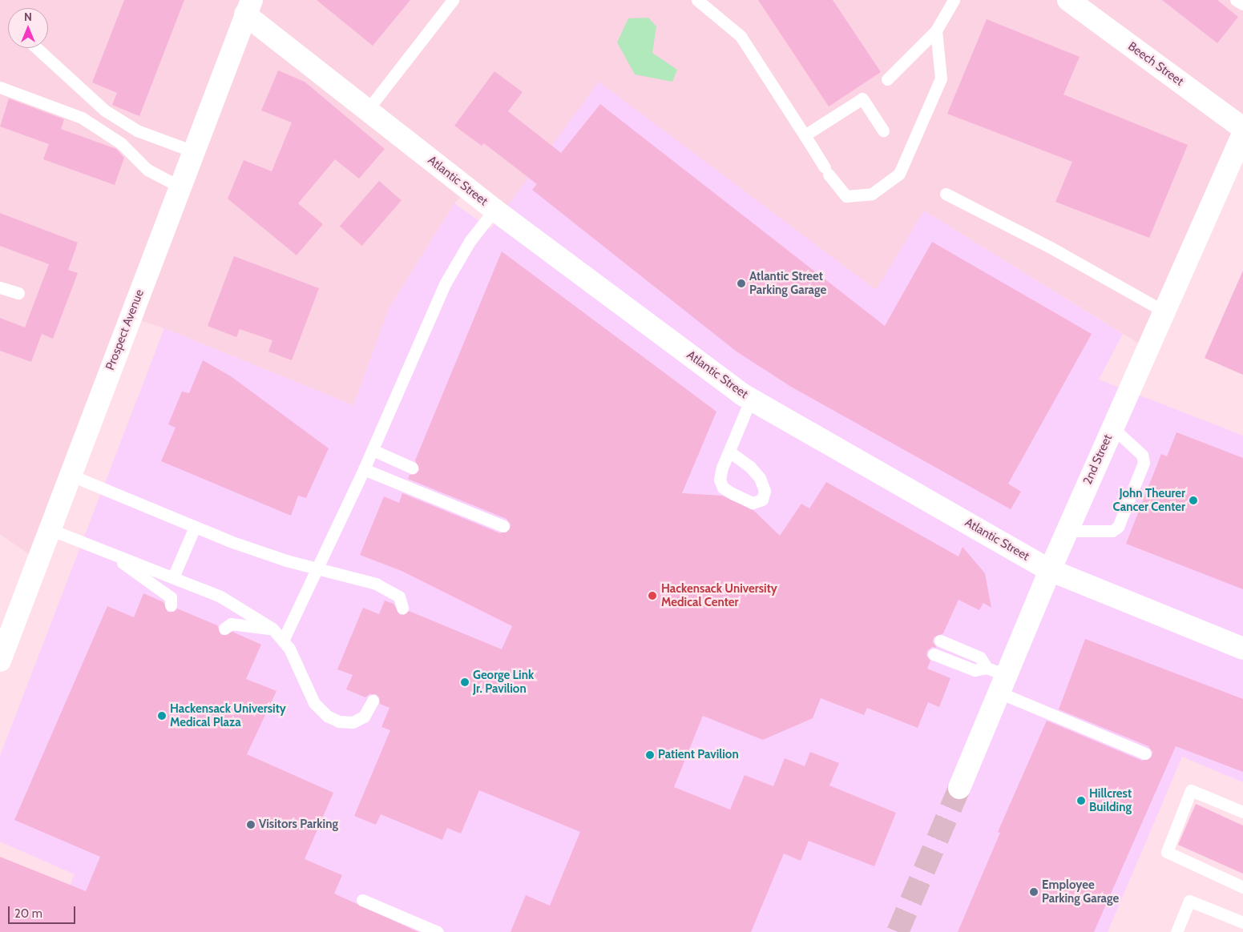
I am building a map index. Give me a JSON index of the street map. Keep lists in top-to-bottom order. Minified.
{"streets":{"street":["Beech Street","Atlantic Street","Prospect Avenue","2nd Street"]},"crossings":[["Atlantic Street","Prospect Avenue"],["Atlantic Street","2nd Street"]],"places":["Atlantic Street Parking Garage","John Theurer Cancer Center","Hackensack University Medical Center","George Link Jr. Pavilion","Hackensack University Medical Plaza","Patient Pavilion","Hillcrest Building","Visitors Parking","Employee Parking Garage"],"scale_bar":"20 m","north":"top"}
